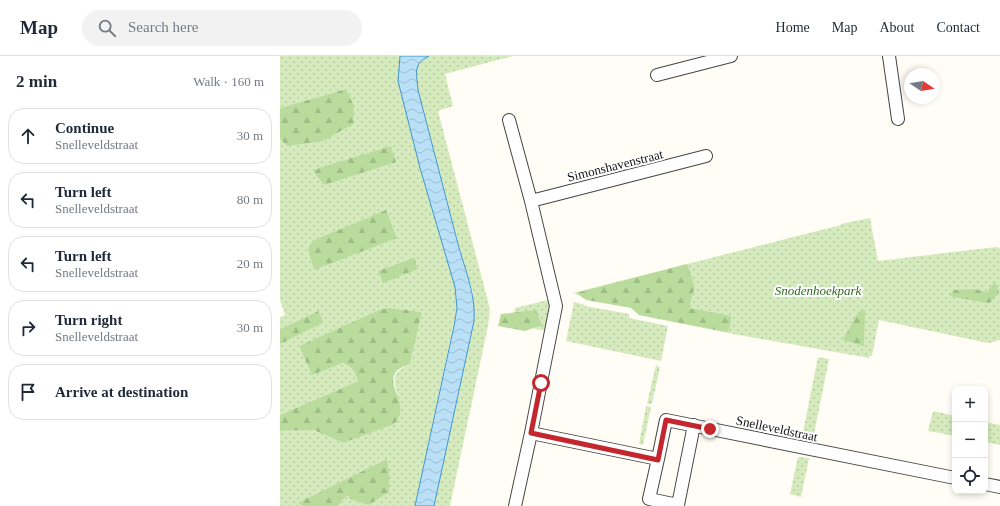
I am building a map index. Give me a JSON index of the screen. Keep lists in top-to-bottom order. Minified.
{"streets":{"street":["Simonshavenstraat","Snelleveldstraat"]},"parks":["Snodenhoekpark"],"north":"right","page":{"header":"Map","search":"Search here","nav":["Home","Map","About","Contact"],"heading":["2 min","Walk · 160 m"],"list":[["Continue","Snelleveldstraat","30 m"],["Turn left","Snelleveldstraat","80 m"],["Turn left","Snelleveldstraat","20 m"],["Turn right","Snelleveldstraat","30 m"],"Arrive at destination"],"map_buttons":["+","−"]}}
